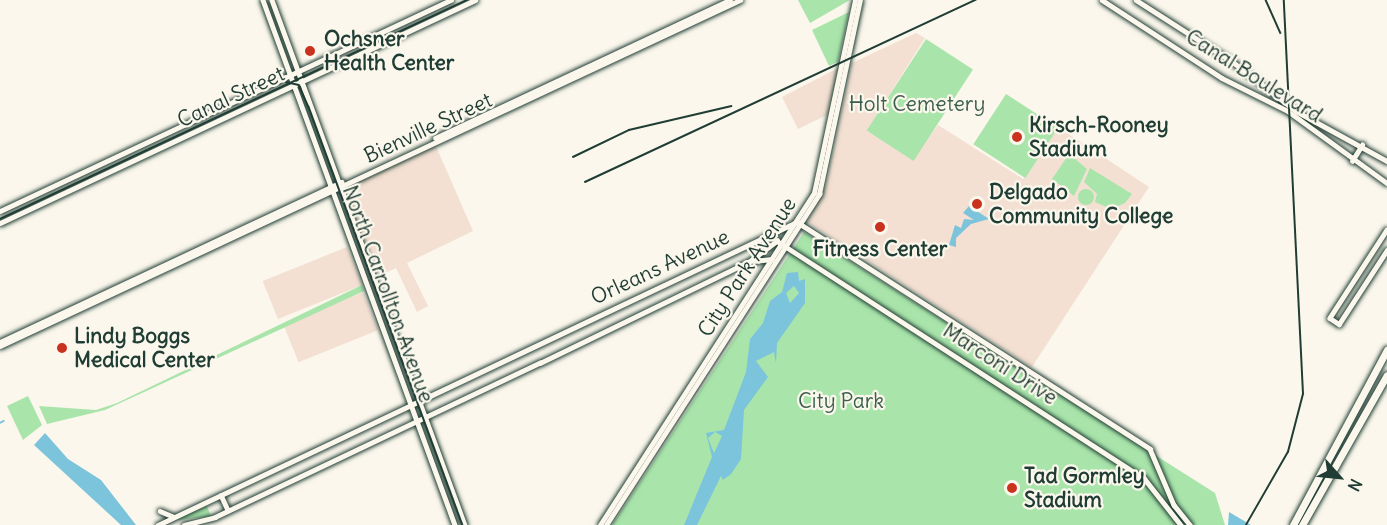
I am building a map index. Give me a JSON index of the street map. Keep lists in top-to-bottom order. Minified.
{"streets":{"main road":["Canal Street"],"street":["Canal Boulevard","Bienville Street","Orleans Avenue","City Park Avenue","North Carrollton Avenue","Marconi Drive"]},"crossings":[["Canal Street","North Carrollton Avenue"],["Bienville Street","North Carrollton Avenue"],["Orleans Avenue","City Park Avenue"],["Orleans Avenue","North Carrollton Avenue"],["Orleans Avenue","Marconi Drive"],["City Park Avenue","Marconi Drive"]],"parks":["Holt Cemetery","City Park"],"places":["Ochsner Health Center","Kirsch-Rooney Stadium","Delgado Community College","Fitness Center","Lindy Boggs Medical Center","Tad Gormley Stadium"],"north":"bottom right"}
